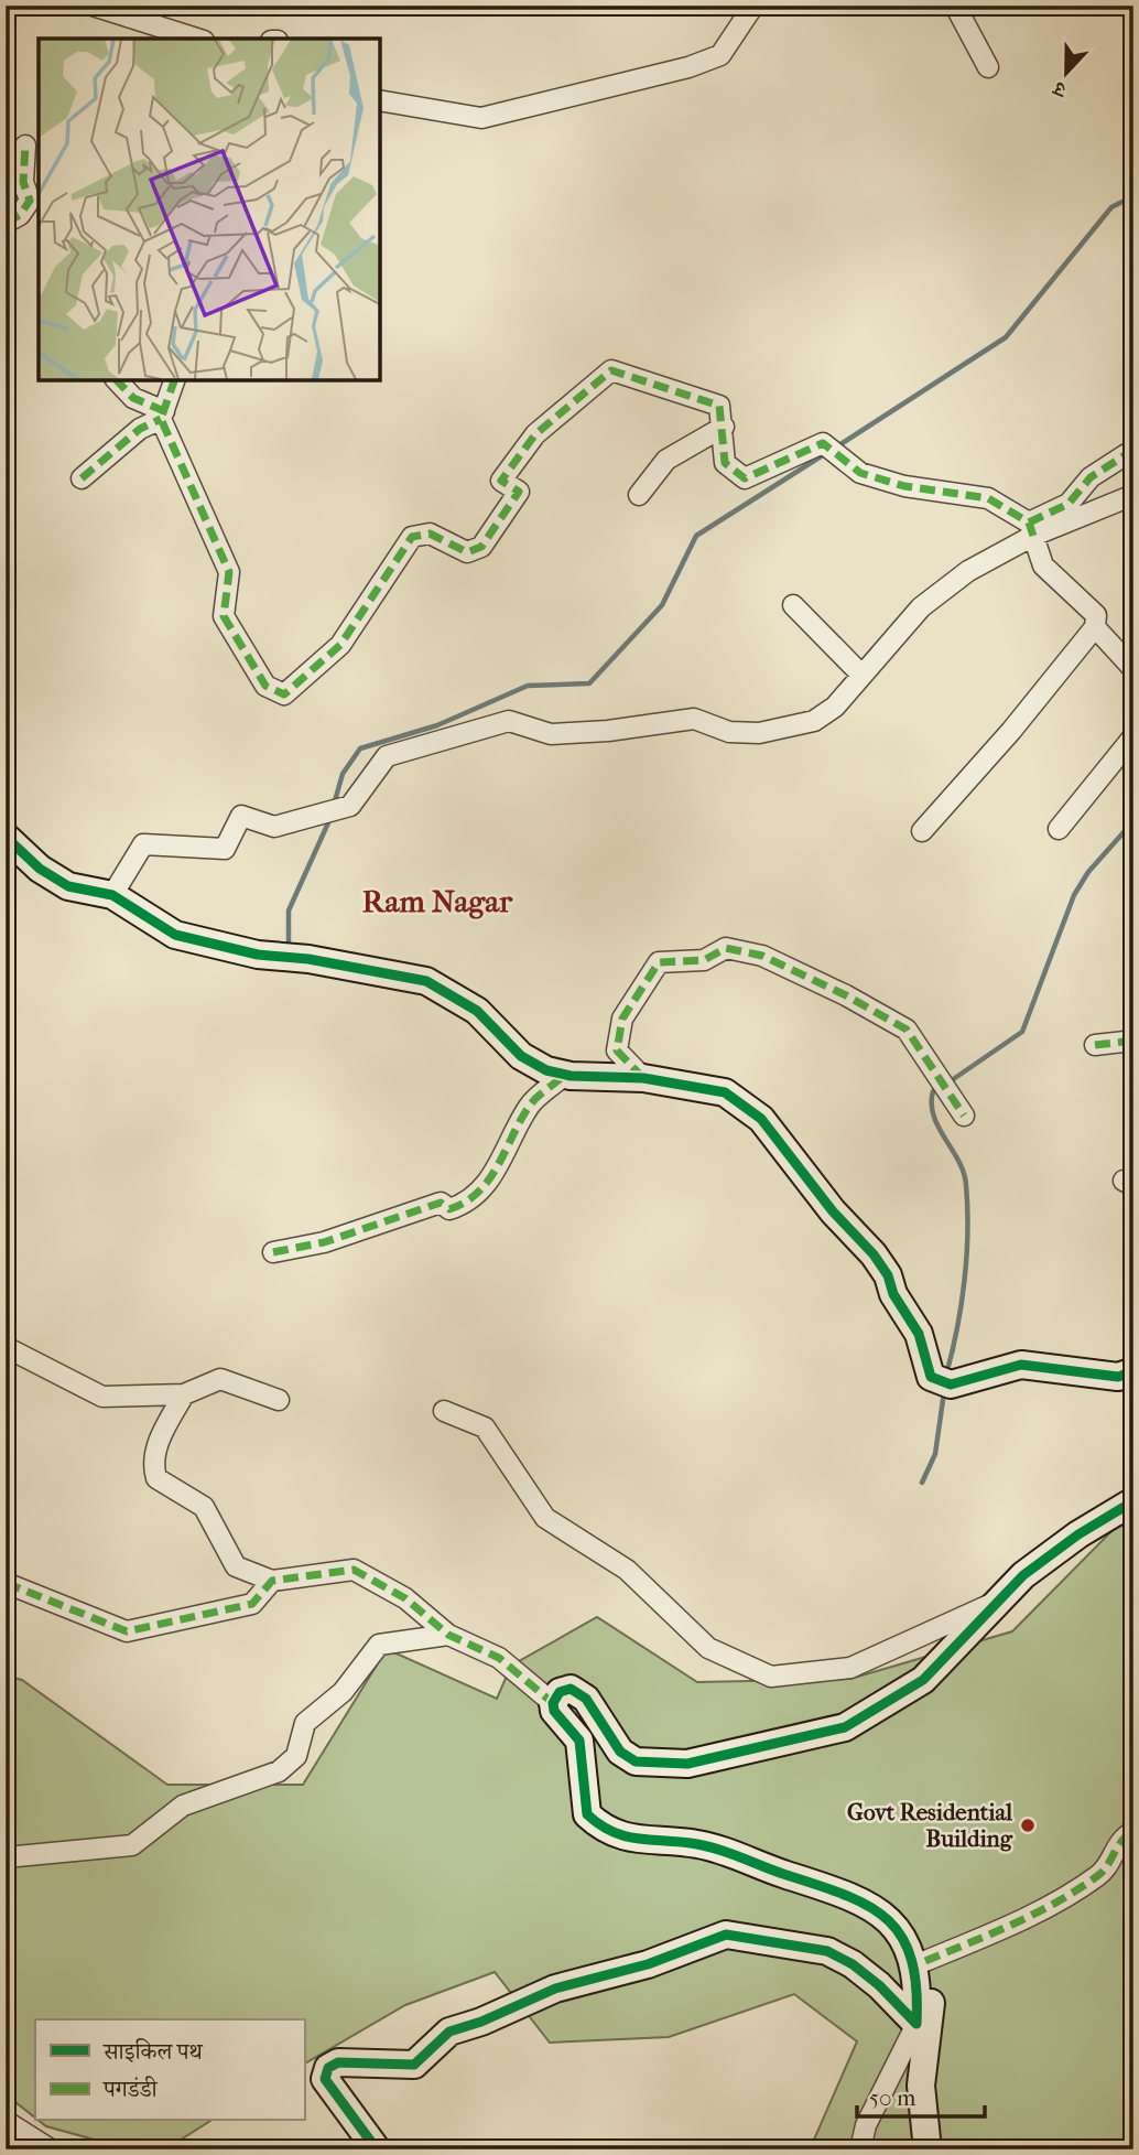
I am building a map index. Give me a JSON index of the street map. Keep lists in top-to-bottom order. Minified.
{"districts":["Ram Nagar"],"places":["Govt Residential Building"],"legend":["साइकिल पथ","पगडंडी"],"scale_bar":"50 m","north":"bottom"}
